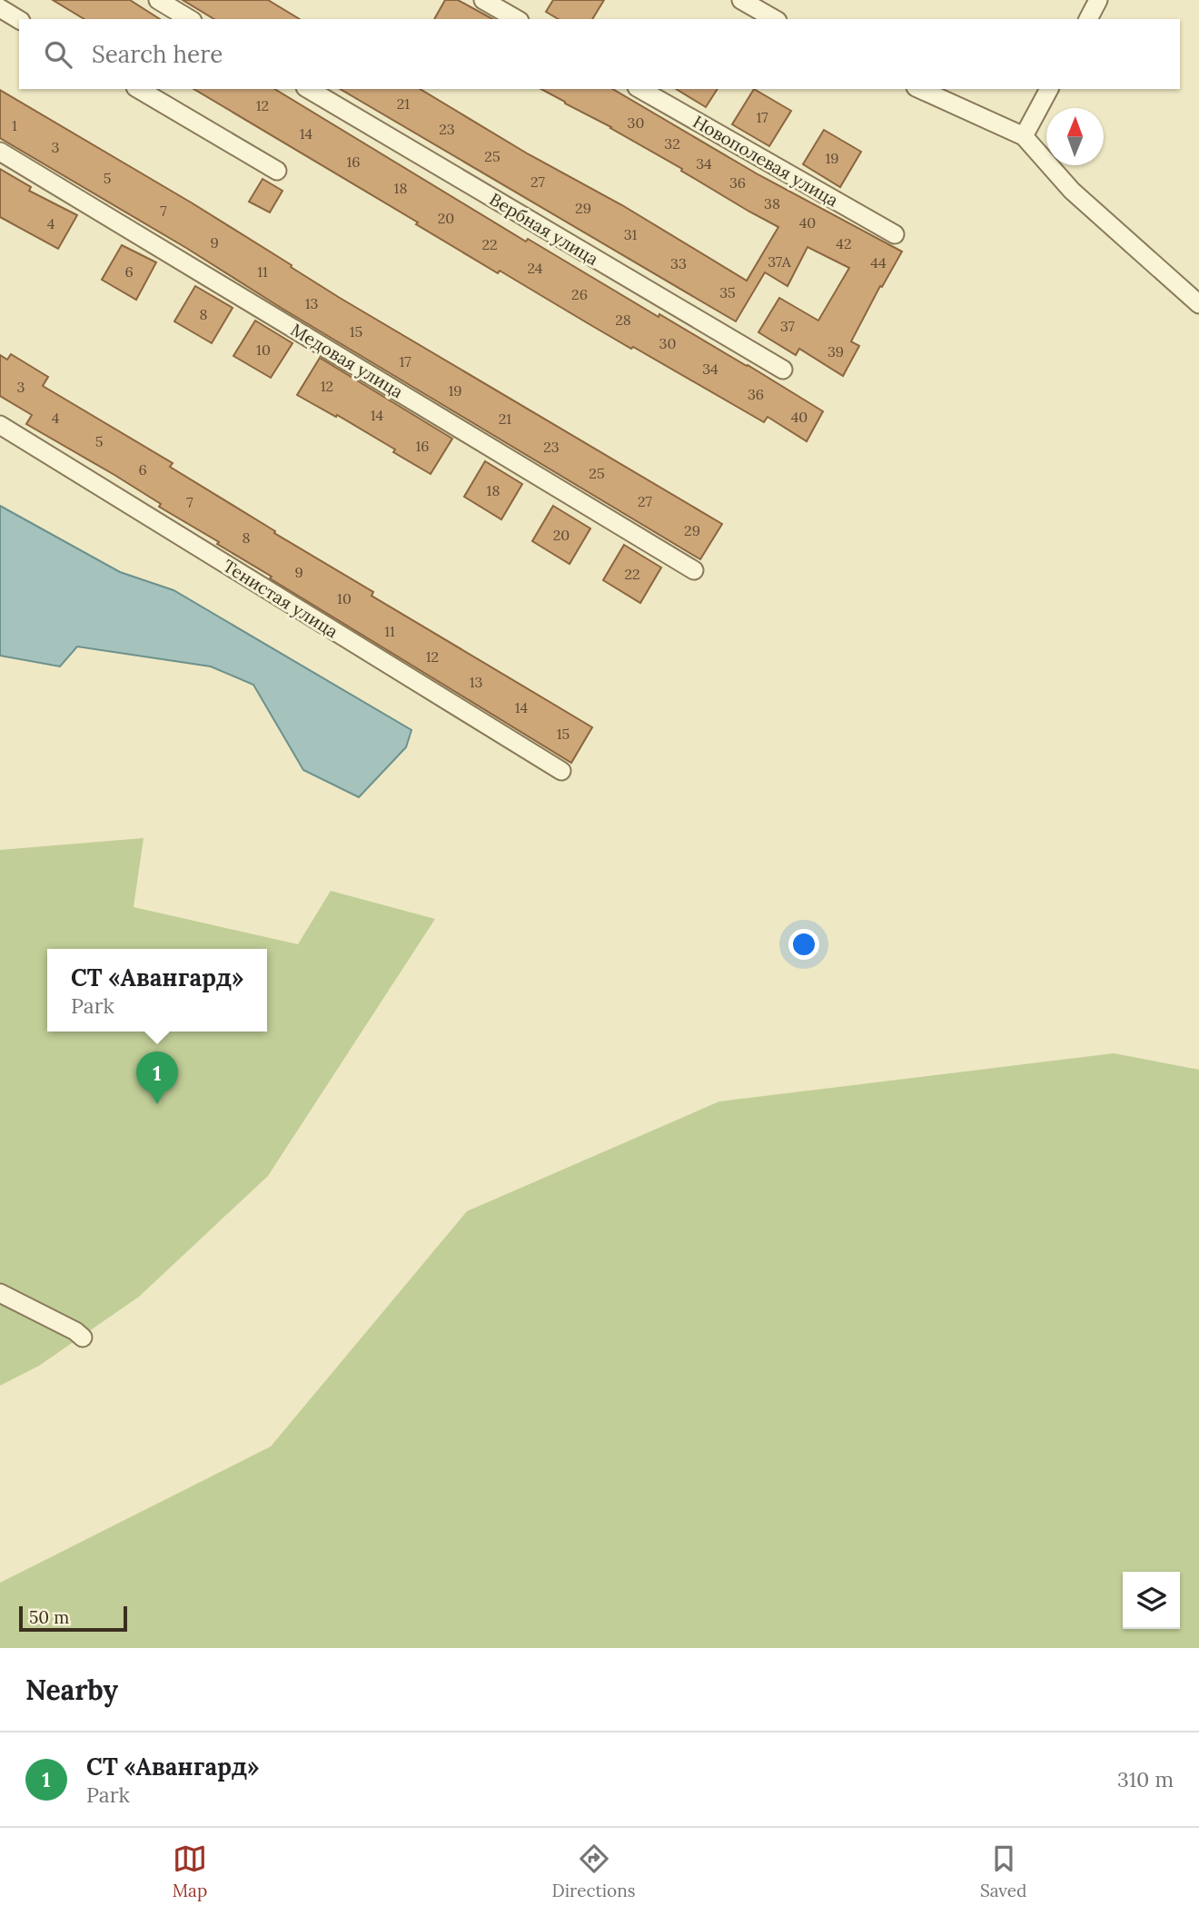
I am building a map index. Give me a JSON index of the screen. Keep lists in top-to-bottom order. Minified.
{"streets":{"street":["Новополевая улица","Вербная улица","Медовая улица","Тенистая улица"]},"house_numbers":["21","12","17","30","1","23","14","32","3","25","19","16","34","5","27","36","18","38","29","7","20","40","4","31","9","42","22","37А","44","33","24","6","11","35","26","13","8","28","37","15","30","10","39","17","34","12","3","19","36","14","40","4","21","5","16","23","6","25","18","27","7","29","20","8","9","22","10","11","12","13","14","15"],"scale_bar":"50 m","north":"top","page":{"search":"Search here","popup":["СТ «Авангард»","Park"],"pins":"1","scale":"50 m","heading":"Nearby","list":[{"mark":"1","name":"СТ «Авангард»","note":"Park","value":"310 m"}],"nav":["Map","Directions","Saved"]}}
